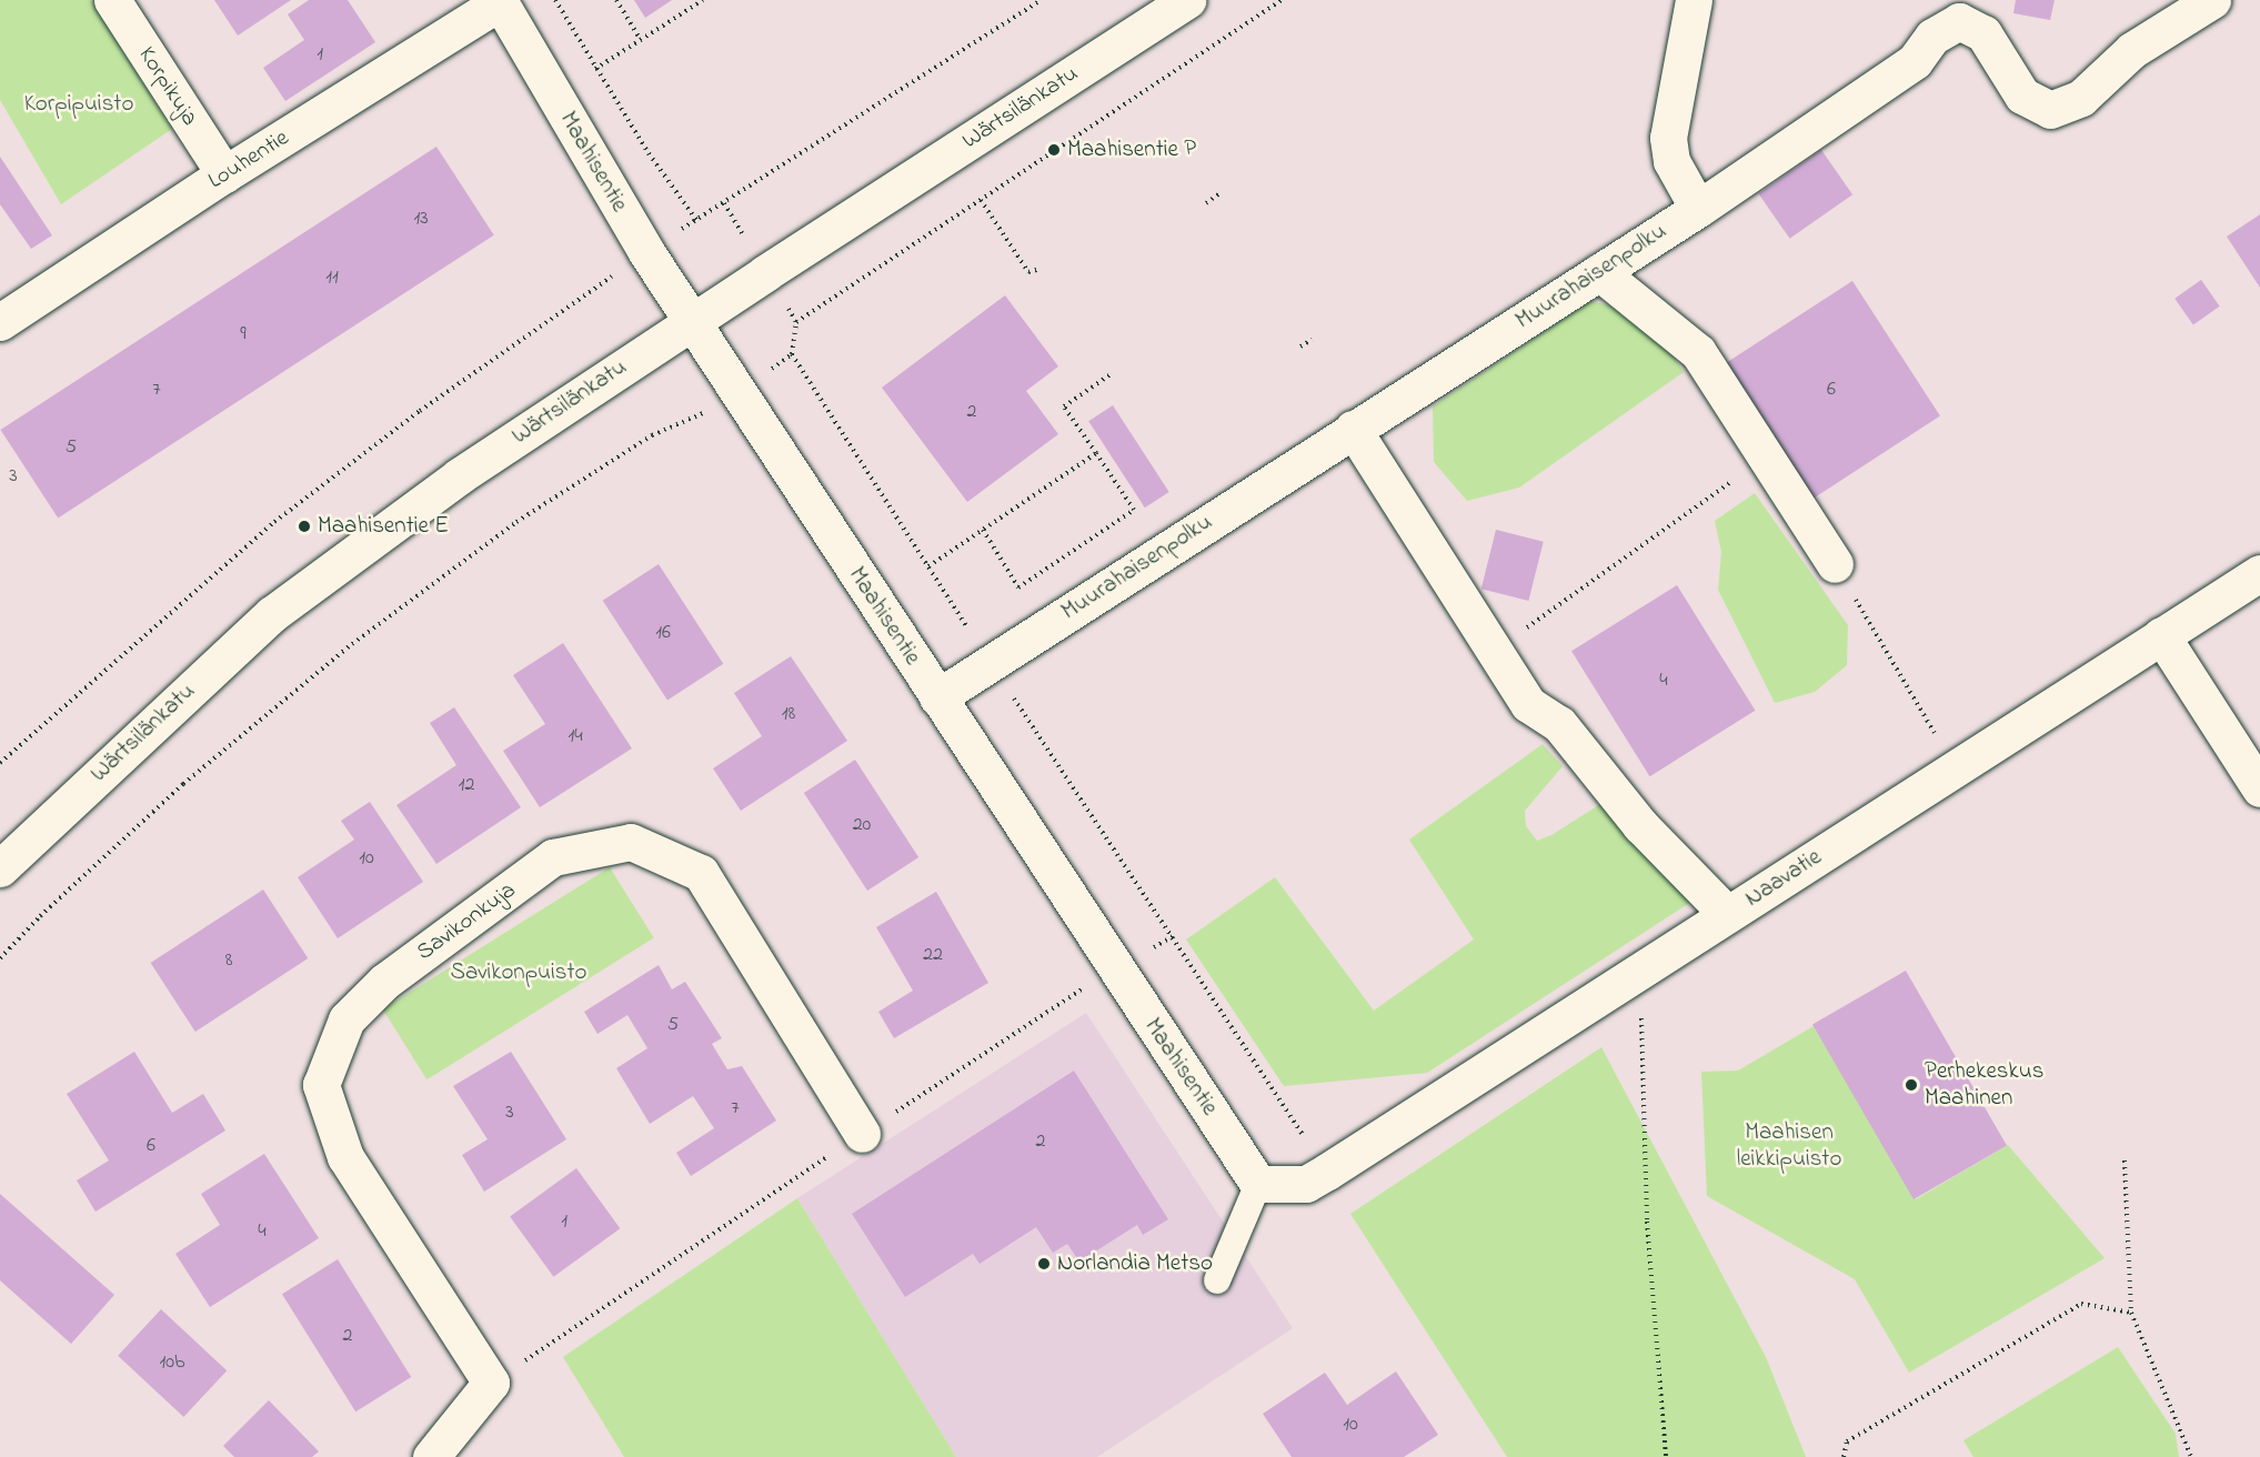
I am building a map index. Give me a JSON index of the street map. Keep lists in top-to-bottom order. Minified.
{"streets":{"street":["Korpikuja","Wärtsilänkatu","Louhentie","Maahisentie","Muurahaisenpolku","Naavatie","Savikonkuja"]},"crossings":[["Korpikuja","Louhentie"],["Wärtsilänkatu","Maahisentie"],["Louhentie","Maahisentie"],["Maahisentie","Muurahaisenpolku"]],"parks":["Korpipuisto","Savikonpuisto","Maahisen leikkipuisto"],"places":["Maahisentie P","Maahisentie E","Perhekeskus Maahinen","Norlandia Metso"],"house_numbers":["1","13","11","9","7","6","2","5","3","16","4","18","14","12","20","10","22","8","5","7","3","2","6","1","4","2","10b","10"]}
